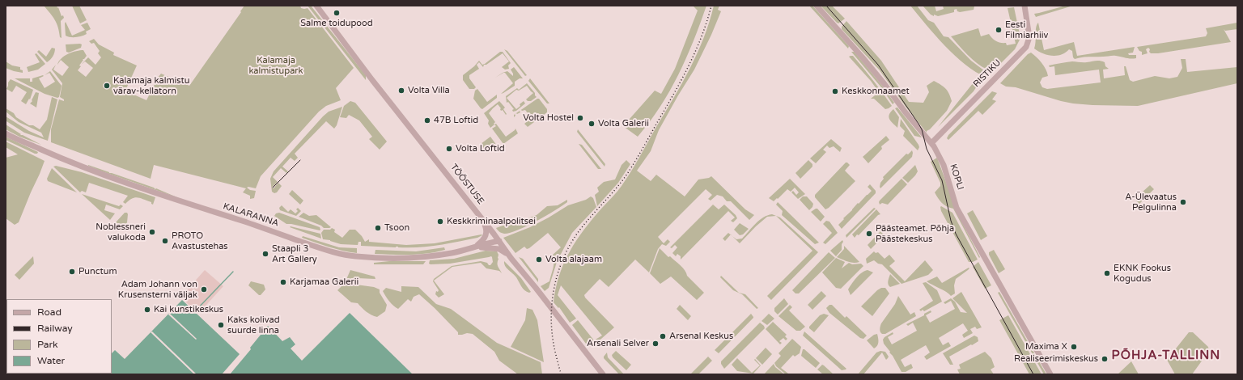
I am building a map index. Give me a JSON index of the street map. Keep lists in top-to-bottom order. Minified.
{"streets":{"street":["RISTIKU","KOPLI","TÖÖSTUSE","KALARANNA"]},"crossings":[["RISTIKU","KOPLI"],["TÖÖSTUSE","KALARANNA"]],"districts":["PÕHJA-TALLINN"],"parks":["Kalamaja kalmistupark"],"places":["Salme toidupood","Eesti Filmiarhiiv","Kalamaja kalmistu värav-kellatorn","Volta Villa","Keskkonnaamet","Volta Hostel","47B Loftid","Volta Galerii","Volta Loftid","A-Ülevaatus Pelgulinna","Keskkriminaalpolitsei","Tsoon","Noblessneri valukoda","Päästeamet. Põhja Päästekeskus","PROTO Avastustehas","Staapli 3 Art Gallery","Volta alajaam","Punctum","EKNK Fookus Kogudus","Karjamaa Galerii","Adam Johann von Krusensterni väljak","Kai kunstikeskus","Kaks kolivad suurde linna","Arsenal Keskus","Arsenali Selver","Maxima X","Realiseerimiskeskus"],"legend":["Road","Railway","Park","Water"]}
